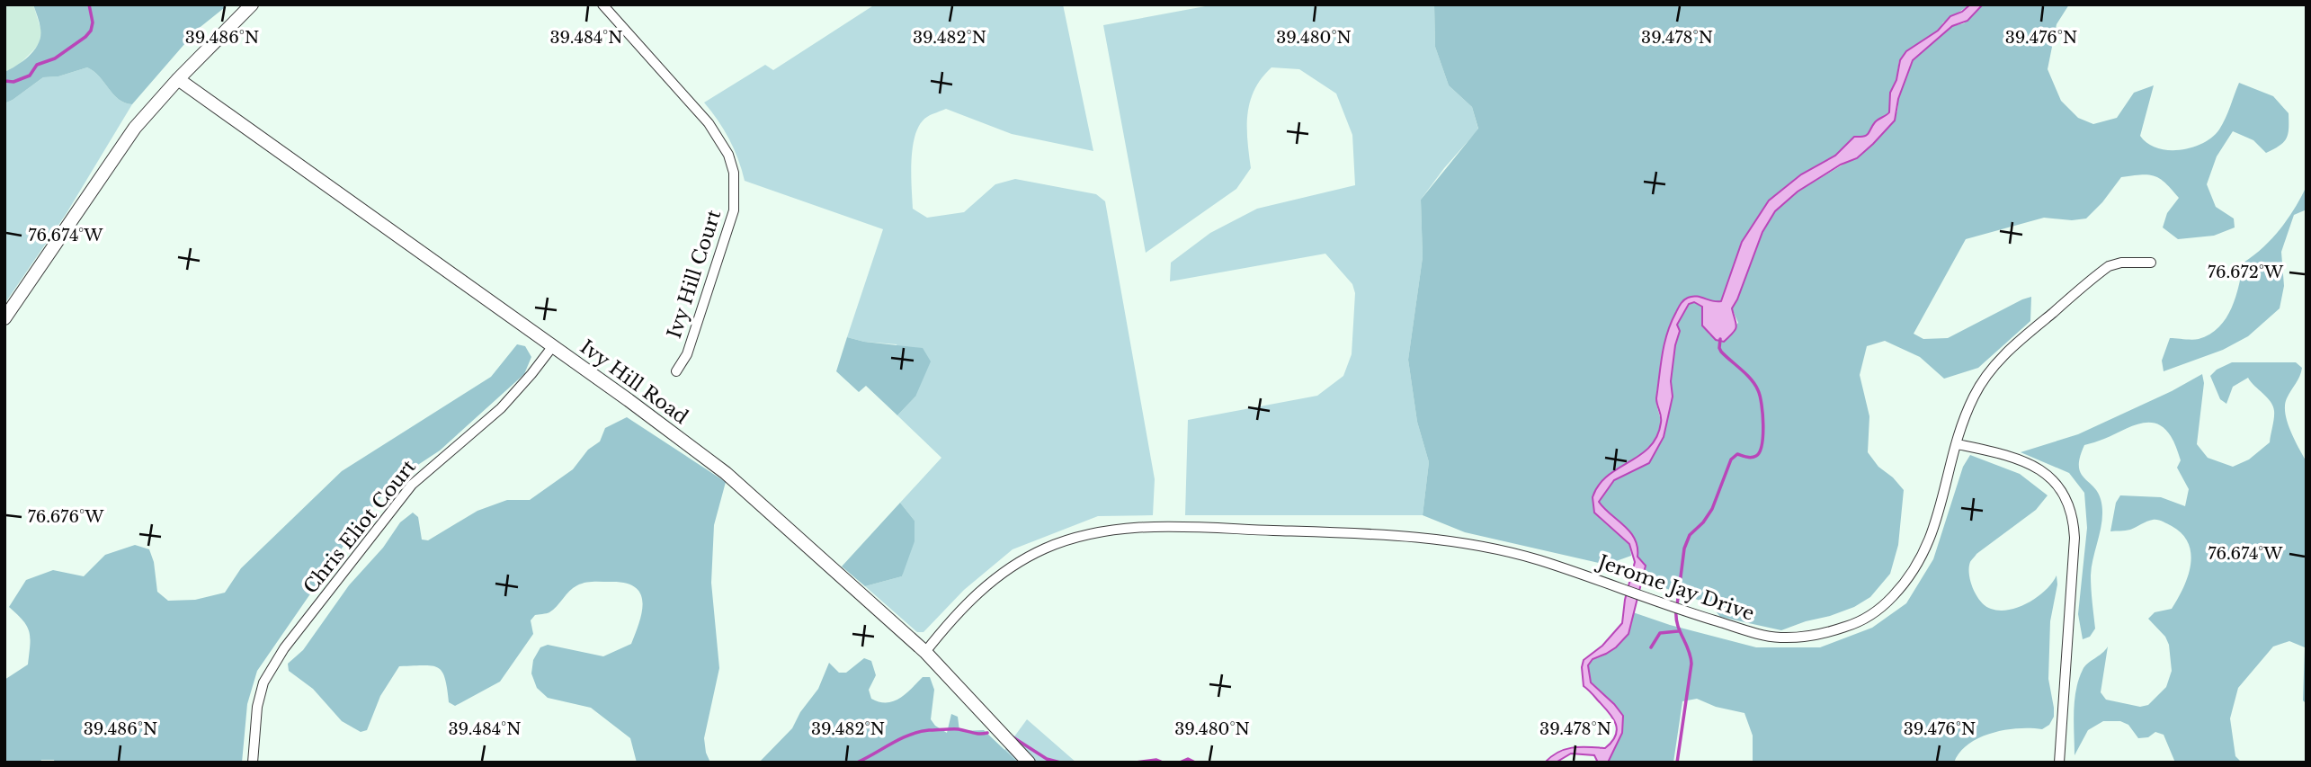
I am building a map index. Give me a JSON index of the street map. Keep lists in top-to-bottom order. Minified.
{"streets":{"street":["Ivy Hill Court","Ivy Hill Road","Chris Eliot Court","Jerome Jay Drive"]},"crossings":[["Ivy Hill Road","Chris Eliot Court"],["Ivy Hill Road","Jerome Jay Drive"]],"coordinates":["39.486°N","39.484°N","39.482°N","39.480°N","39.478°N","39.476°N","76.674°W","76.672°W","76.676°W"]}
